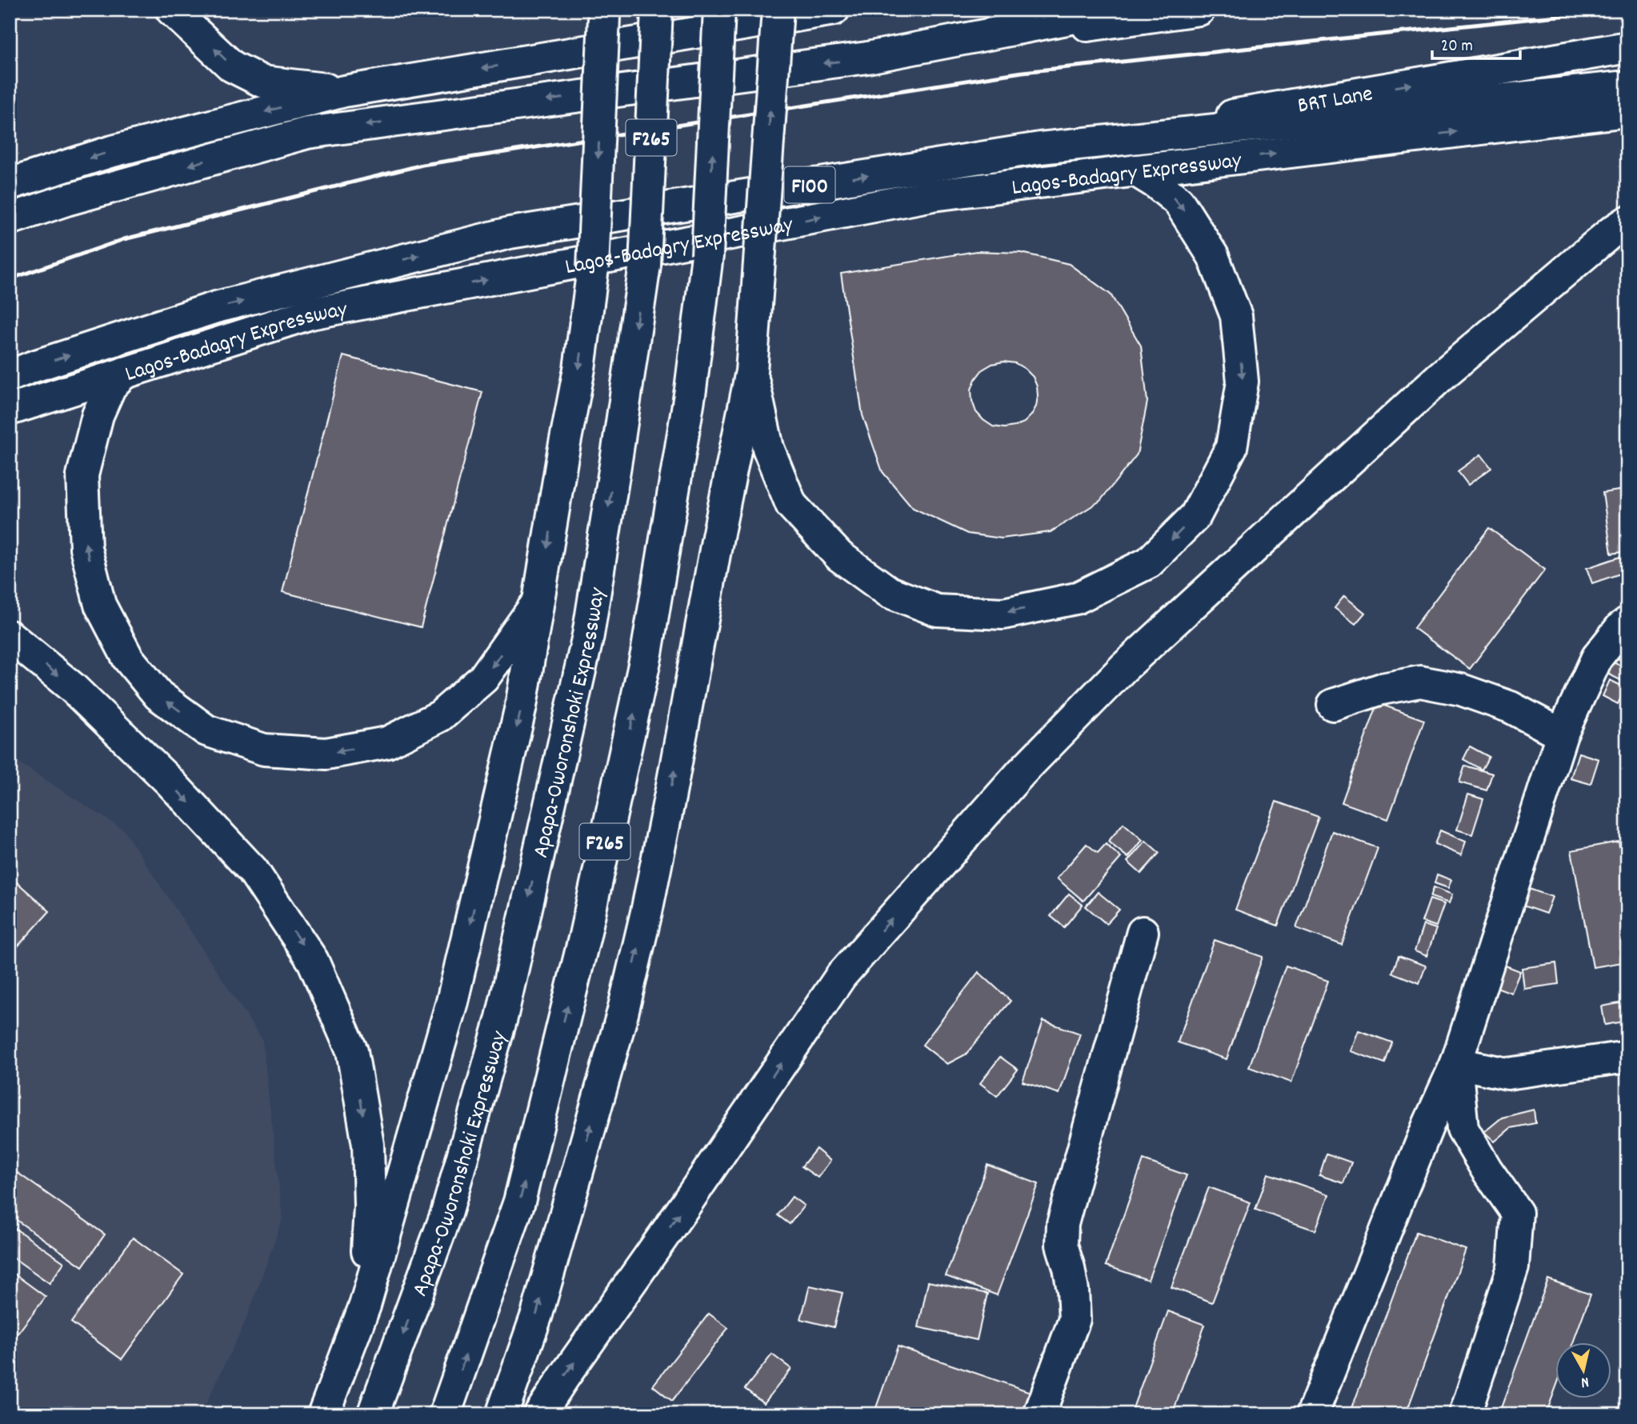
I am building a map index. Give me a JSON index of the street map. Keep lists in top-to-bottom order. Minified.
{"streets":{"main road":["BRT Lane","F265","Lagos-Badagry Expressway","F100","Apapa-Oworonshoki Expressway"]},"crossings":[["BRT Lane","Lagos-Badagry Expressway"]],"scale_bar":"20 m","north":"bottom"}
